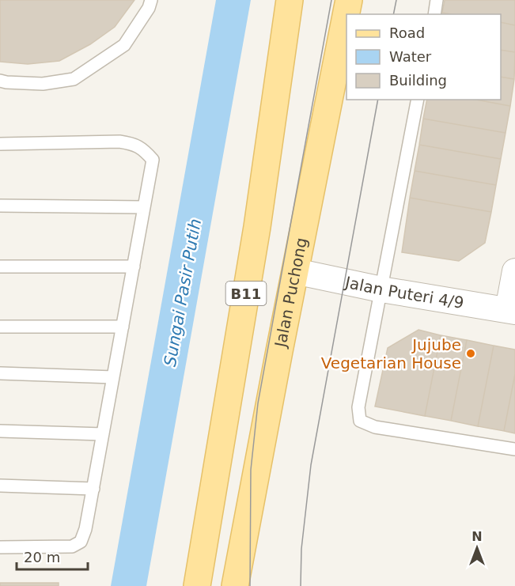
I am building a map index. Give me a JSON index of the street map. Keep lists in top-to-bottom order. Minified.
{"streets":{"main road":["Jalan Puchong","B11"],"street":["Jalan Puteri 4/9"]},"crossings":[["Jalan Puteri 4/9","Jalan Puchong"]],"water":["Sungai Pasir Putih"],"places":["Jujube Vegetarian House"],"legend":["Road","Water","Building"],"scale_bar":"20 m","north":"top"}
